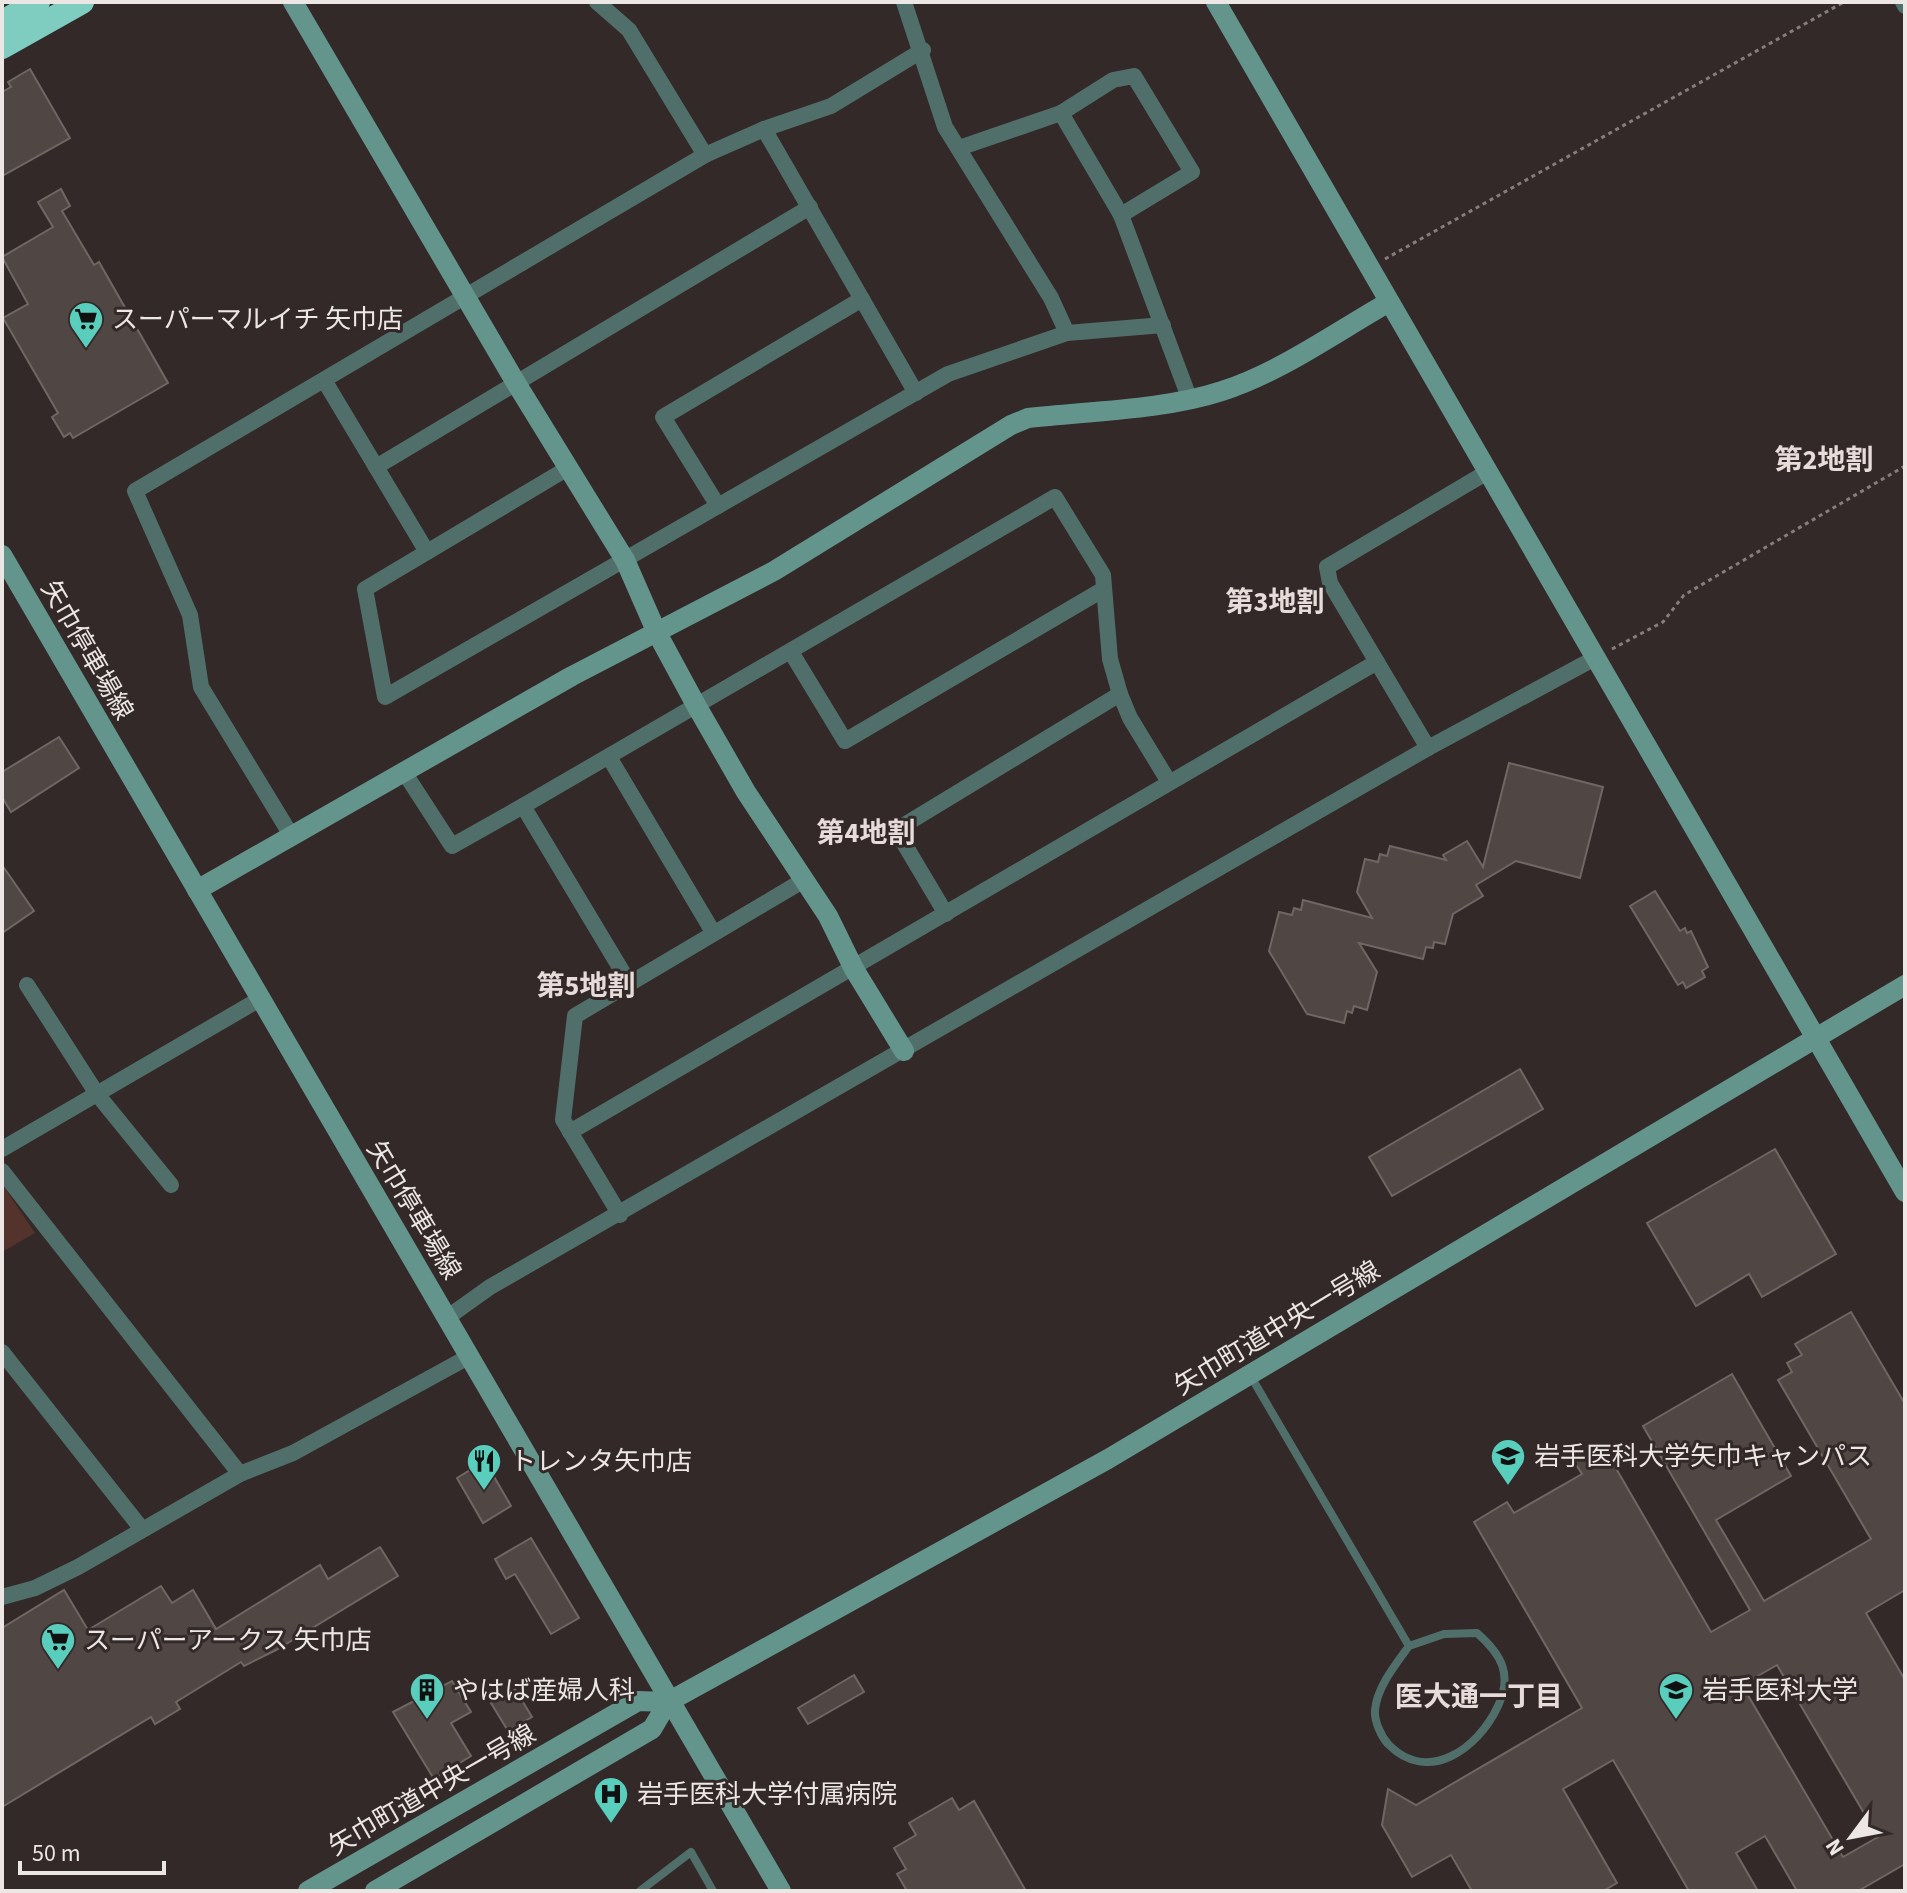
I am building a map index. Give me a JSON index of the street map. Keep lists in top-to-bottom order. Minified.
{"streets":{"street":["矢巾停車場線","矢巾町道中央一号線"]},"crossings":[["矢巾停車場線","矢巾町道中央一号線"]],"districts":["第2地割","第3地割","第4地割","第5地割","医大通一丁目"],"places":{"supermarket":["スーパーマルイチ 矢巾店","スーパーアークス 矢巾店"],"school or university":["岩手医科大学矢巾キャンパス","岩手医科大学"],"restaurant":["トレンタ矢巾店"],"building":["やはば産婦人科"],"hospital":["岩手医科大学付属病院"]},"scale_bar":"50 m","north":"bottom left"}
